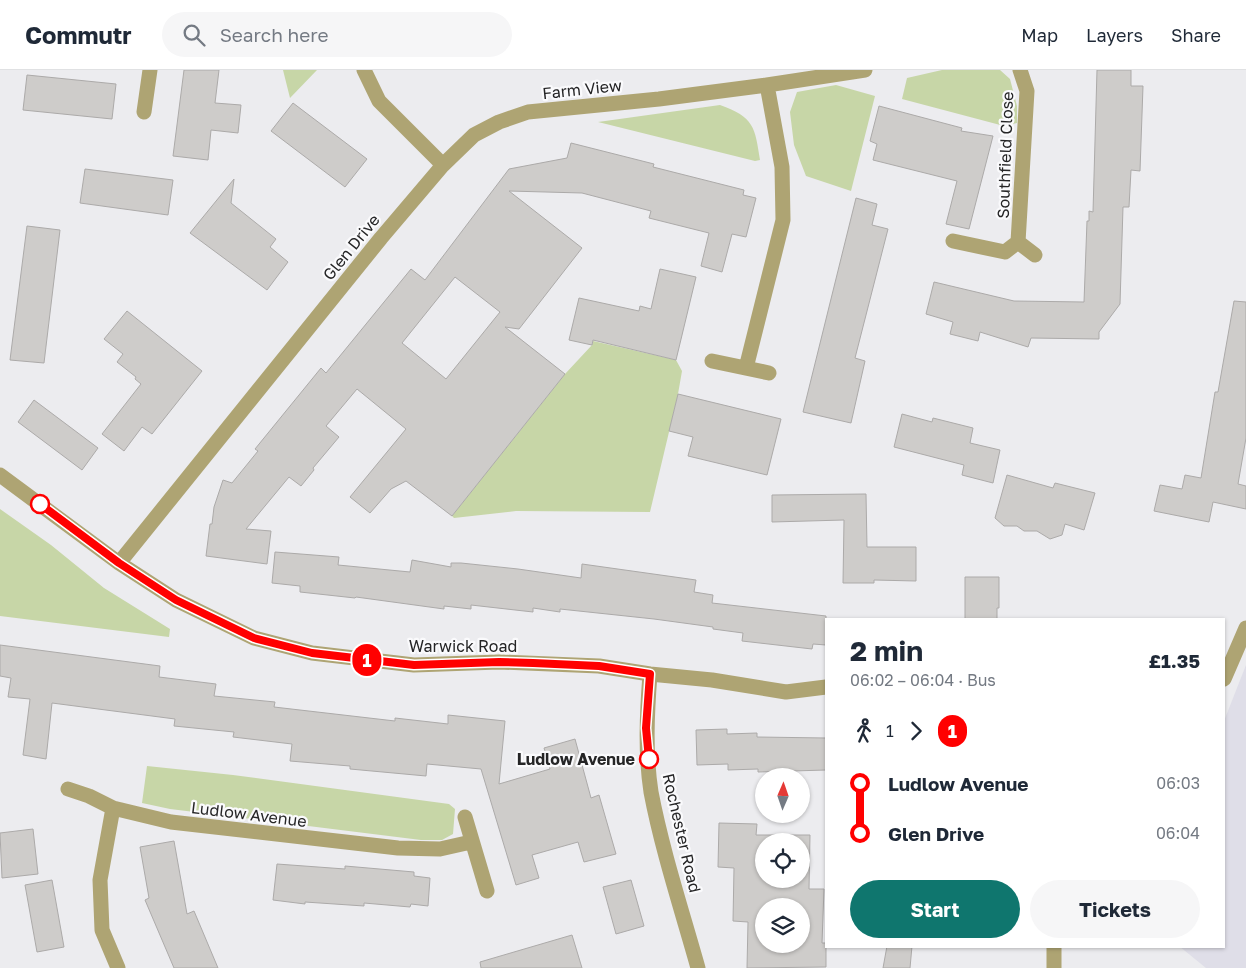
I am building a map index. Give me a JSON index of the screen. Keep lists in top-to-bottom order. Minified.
{"streets":{"street":["Farm View","Southfield Close","Glen Drive","Warwick Road","Ludlow Avenue","Rochester Road"]},"crossings":[["Farm View","Glen Drive"],["Glen Drive","Warwick Road"],["Warwick Road","Rochester Road"]],"places":["Ludlow Avenue"],"lines":["bus line 1"],"north":"top","page":{"header":"Commutr","search":"Search here","nav":["Map","Layers","Share"],"on_map":"1","heading":["2 min","06:02 – 06:04 · Bus","£1.35"],"legs":["1","1"],"list":[{"name":"Ludlow Avenue","value":"06:03"},{"name":"Glen Drive","value":"06:04"}],"buttons":["Start","Tickets"]}}
